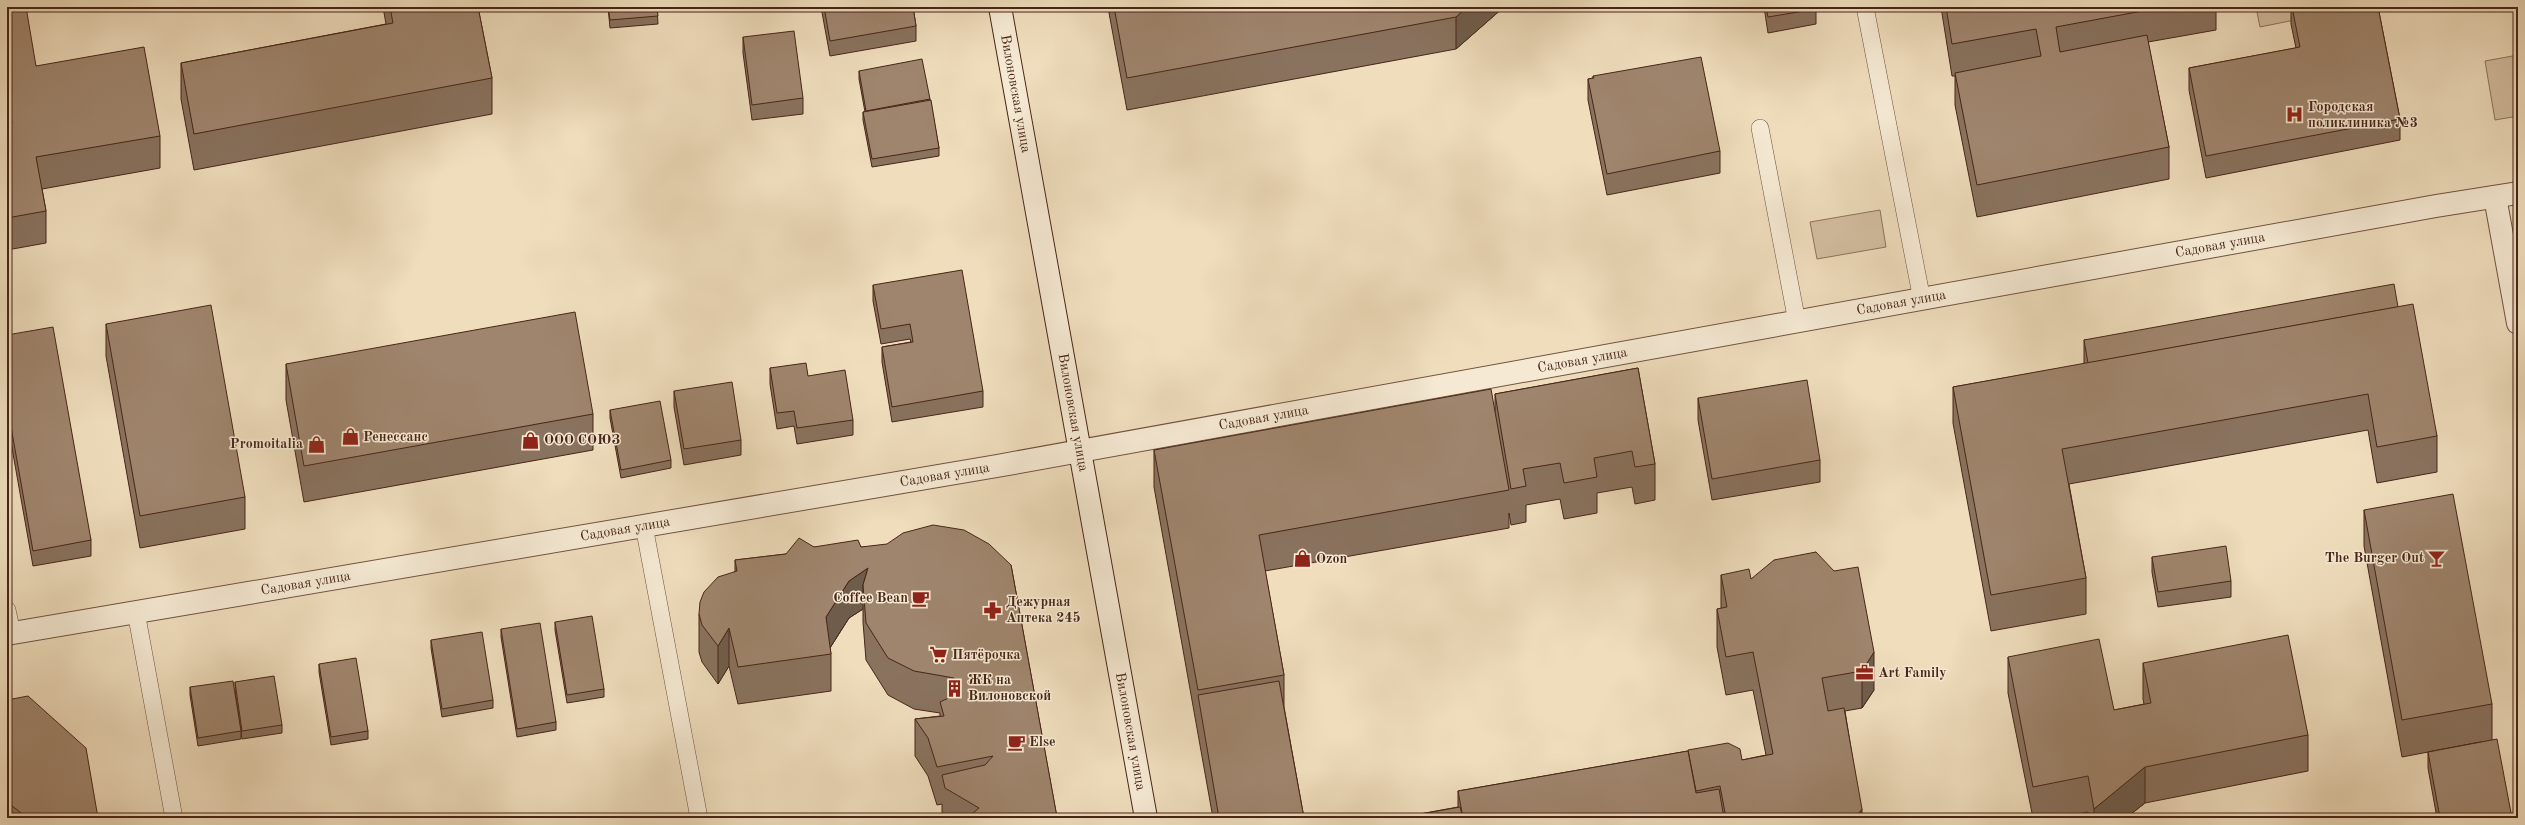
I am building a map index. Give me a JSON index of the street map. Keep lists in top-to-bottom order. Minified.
{"streets":{"street":["Вилоновская улица","Садовая улица"]},"crossings":[["Вилоновская улица","Садовая улица"]],"places":{"hospital":["Городская поликлиника №3"],"shop":["Ренессанс","ООО СОЮЗ","Promoitalia","Ozon"],"bar":["The Burger Out"],"cafe":["Coffee Bean","Else"],"pharmacy":["Дежурная Аптека 245"],"supermarket":["Пятёрочка"],"office":["Art Family"],"building":["ЖК на Вилоновской"]}}
